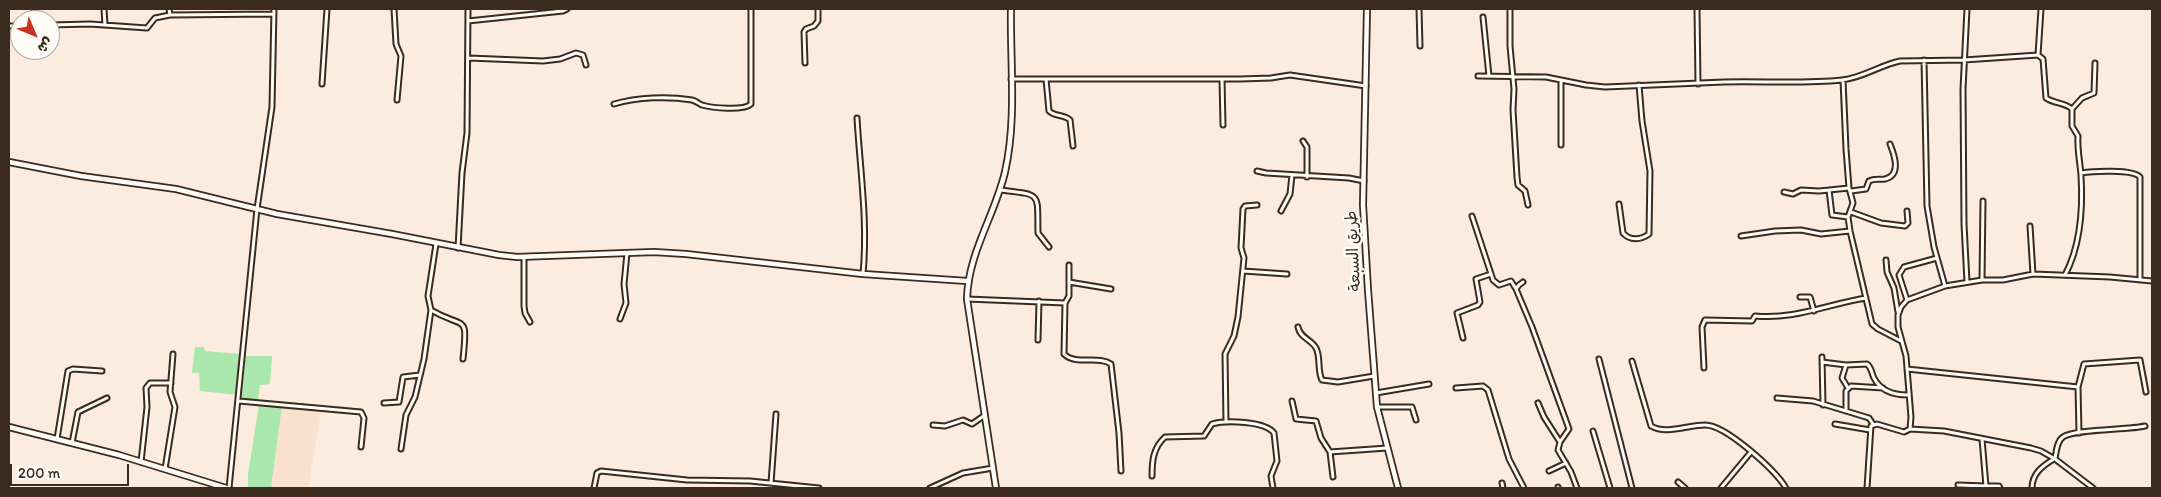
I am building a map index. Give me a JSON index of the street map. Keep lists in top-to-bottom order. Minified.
{"streets":{"street":["طريق السبعة"]},"scale_bar":"200 m","north":"bottom right"}
